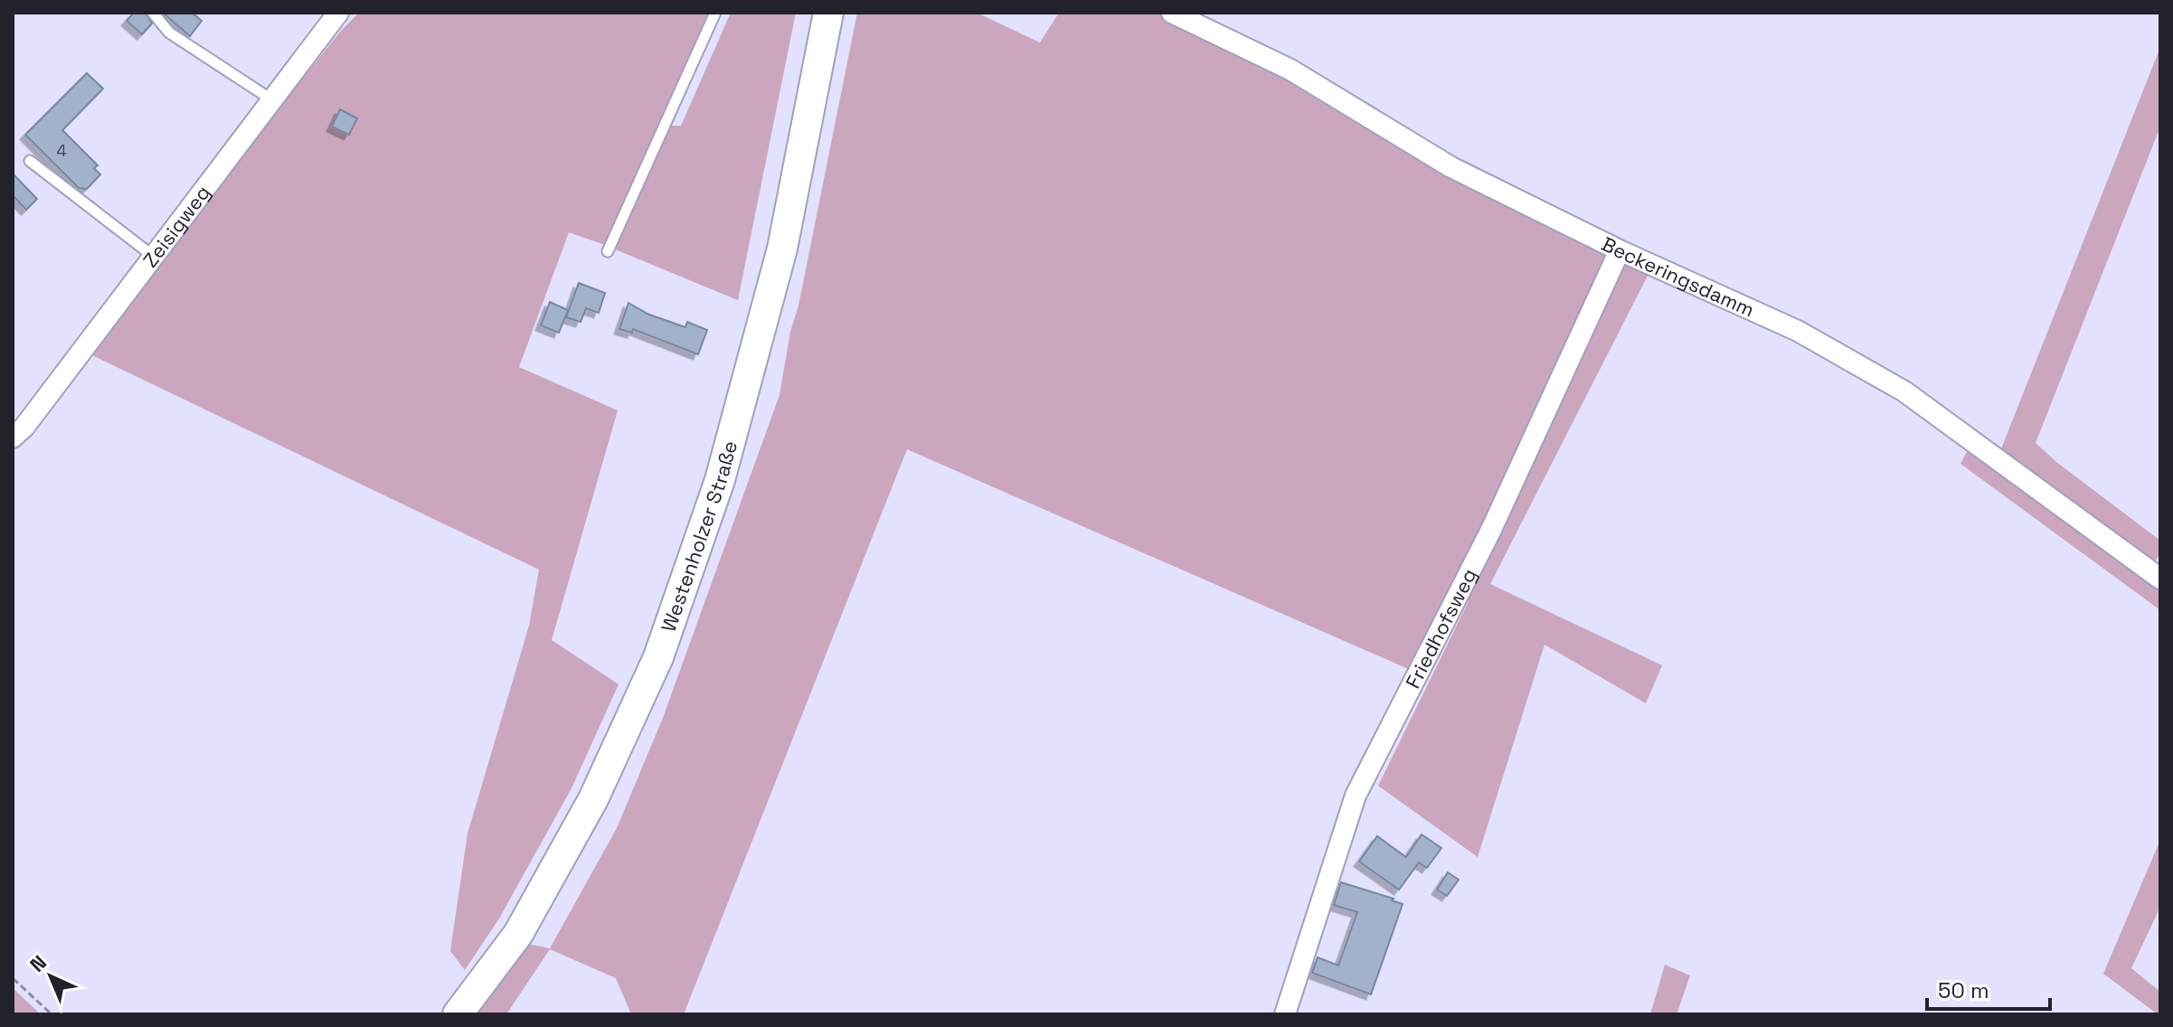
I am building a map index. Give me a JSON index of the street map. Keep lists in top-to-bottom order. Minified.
{"streets":{"main road":["Westenholzer Straße"],"street":["Zeisigweg","Beckeringsdamm","Friedhofsweg"]},"crossings":[["Beckeringsdamm","Friedhofsweg"]],"house_numbers":["4"],"scale_bar":"50 m","north":"top left"}
